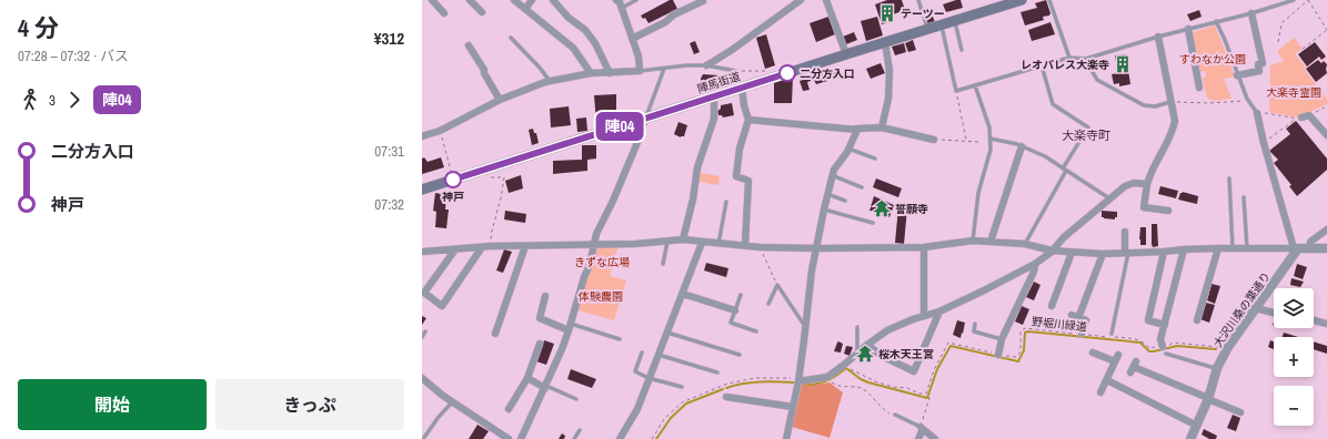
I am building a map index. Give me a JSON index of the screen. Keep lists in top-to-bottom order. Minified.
{"streets":{"main road":["陣馬街道"],"street":["大沢川桑の葉通り"],"path":["野堀川緑道"]},"crossings":[["大沢川桑の葉通り","野堀川緑道"]],"districts":["大楽寺町"],"parks":["すわなか公園","大楽寺霊園","きずな広場","体験農園"],"places":{"building":["テーツー","レオパレス大楽寺"],"other":["二分方入口","神戸"],"temple":["誓願寺","桜木天王宮"]},"lines":["bus line 陣04"],"page":{"heading":["4 分","07:28 – 07:32 · バス","¥312"],"on_map":"陣04","legs":["3","陣04"],"list":[{"name":"二分方入口","value":"07:31"},{"name":"神戸","value":"07:32"}],"map_buttons":["+","−"],"buttons":["開始","きっぷ"]}}
